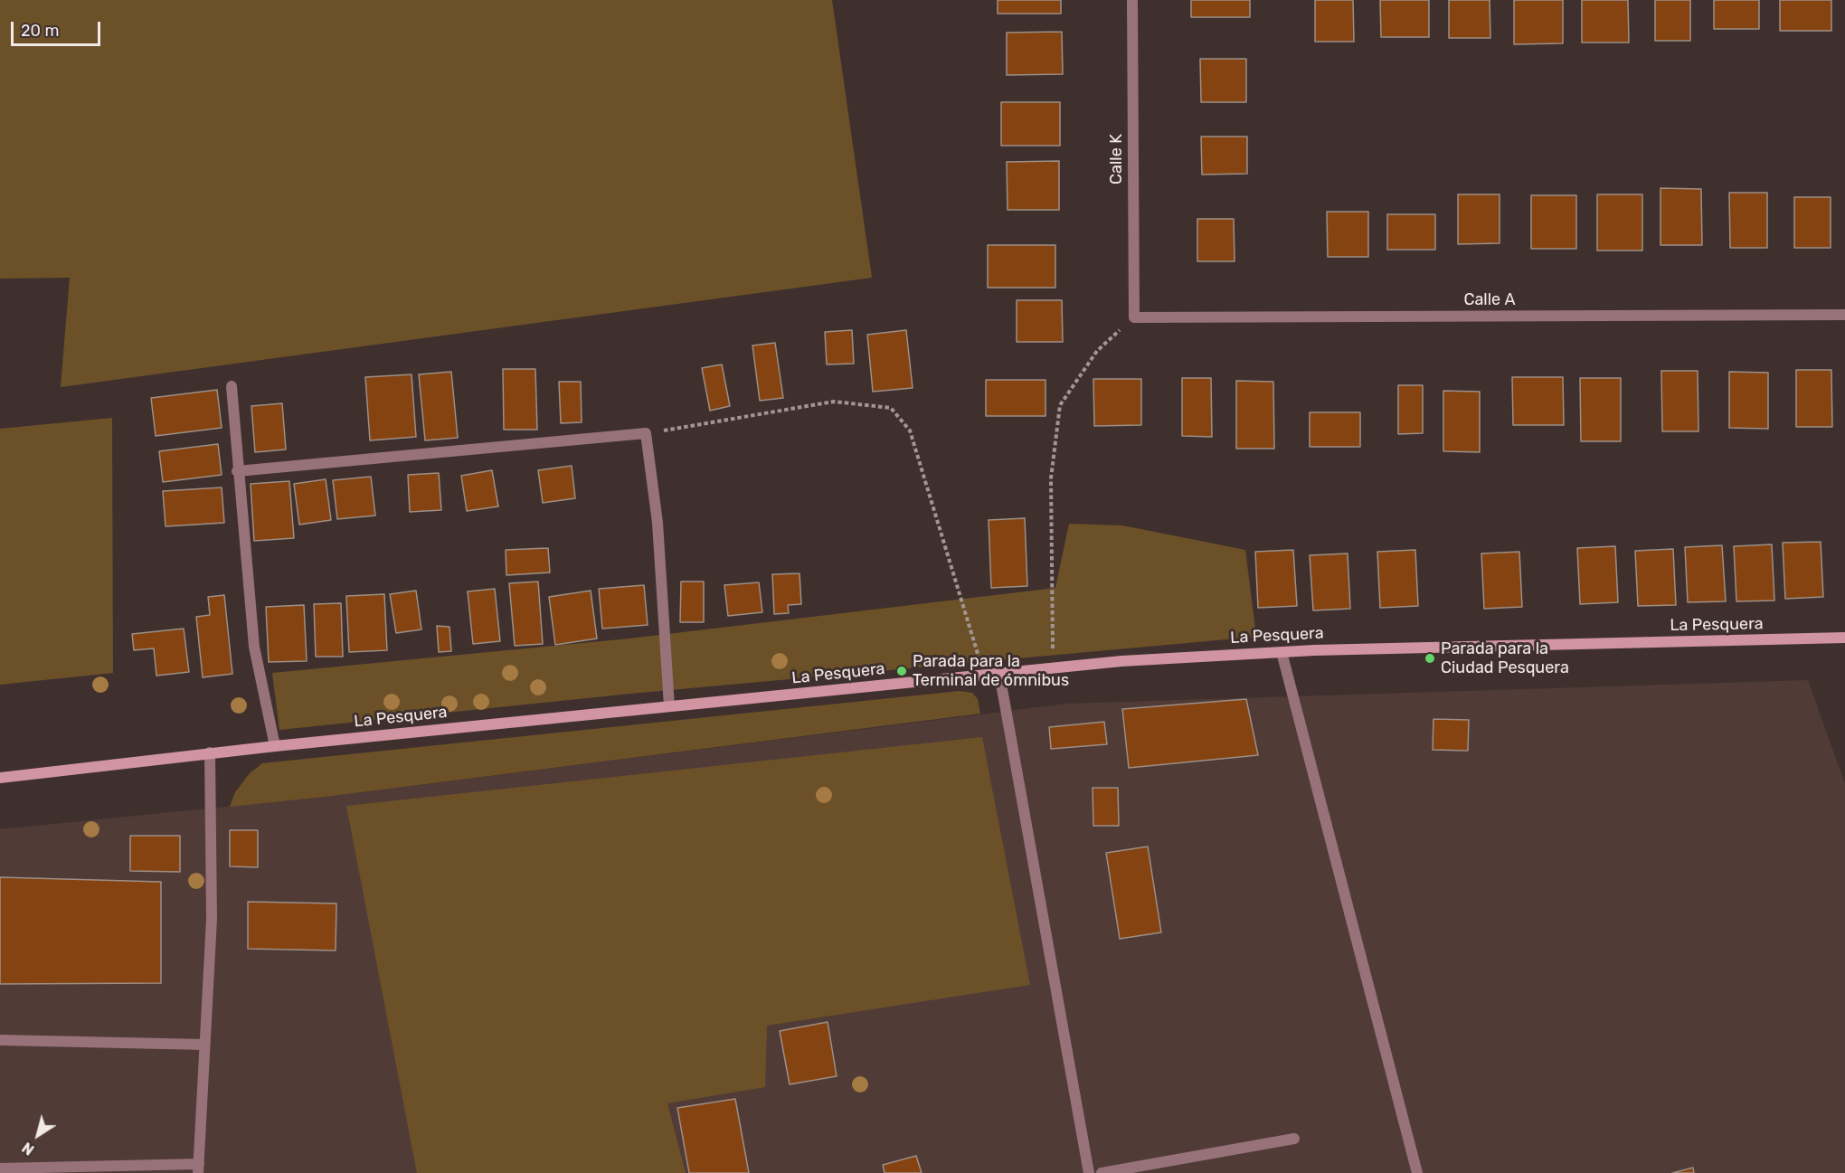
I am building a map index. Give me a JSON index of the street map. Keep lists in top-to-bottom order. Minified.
{"streets":{"main road":["La Pesquera"],"street":["Calle K","Calle A"]},"crossings":[["Calle K","Calle A"]],"places":["Parada para la Ciudad Pesquera","Parada para la Terminal de ómnibus"],"scale_bar":"20 m","north":"bottom left"}
